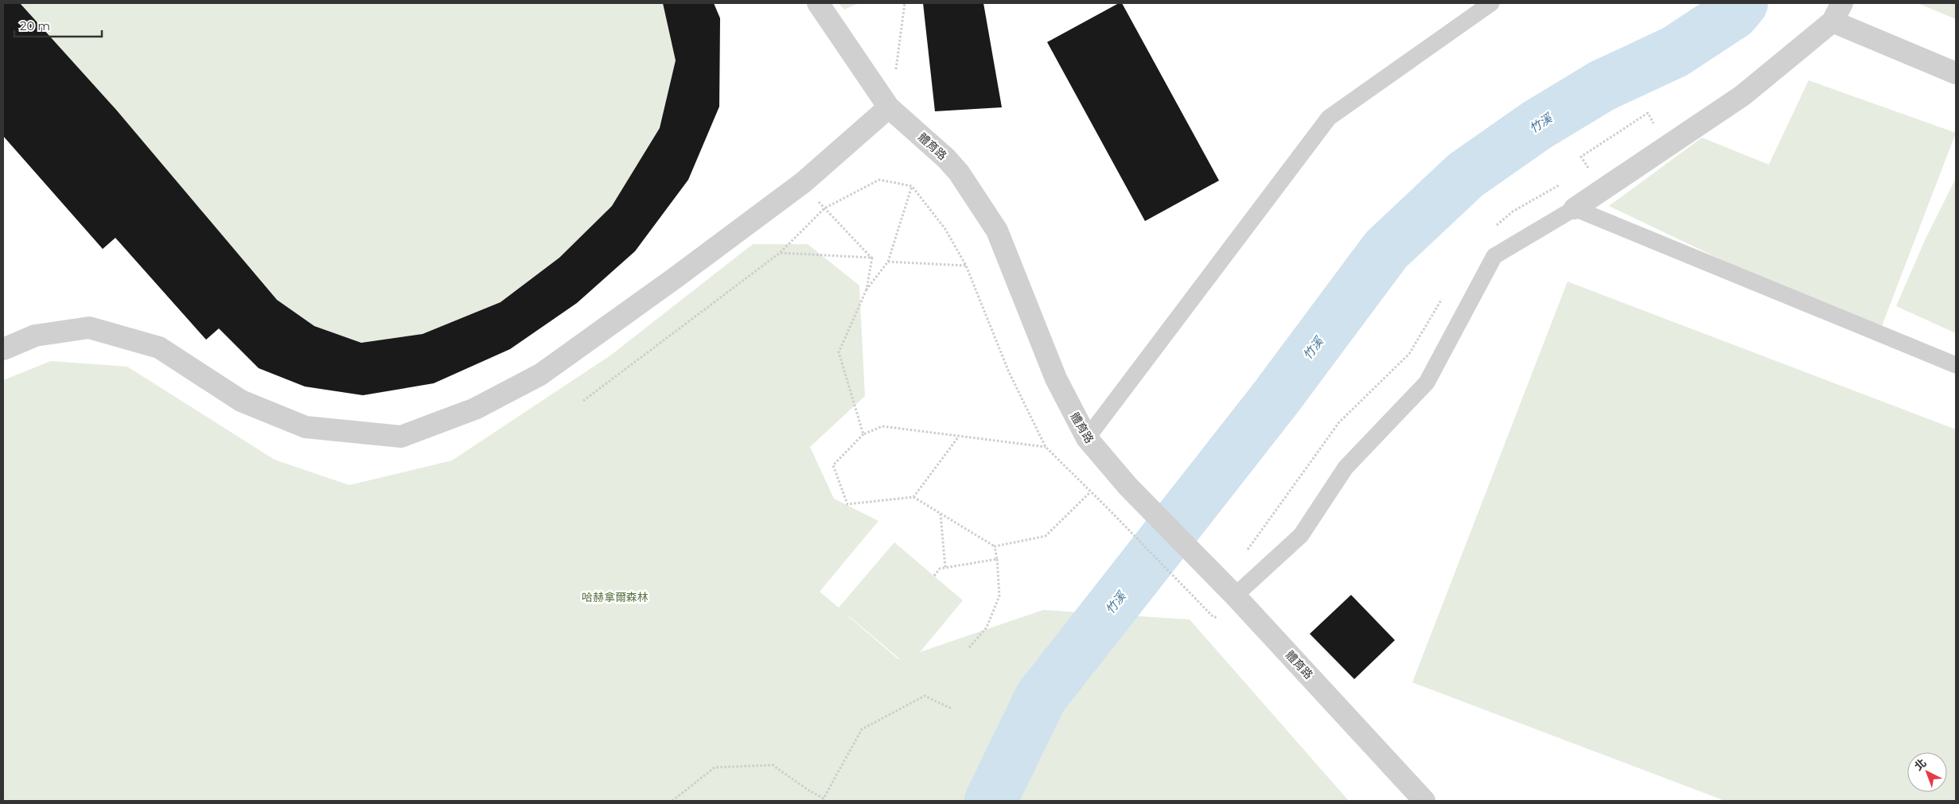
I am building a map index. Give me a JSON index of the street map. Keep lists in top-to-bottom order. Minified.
{"streets":{"street":["體育路"]},"water":["竹溪"],"parks":["哈赫拿爾森林"],"scale_bar":"20 m","north":"top left"}
